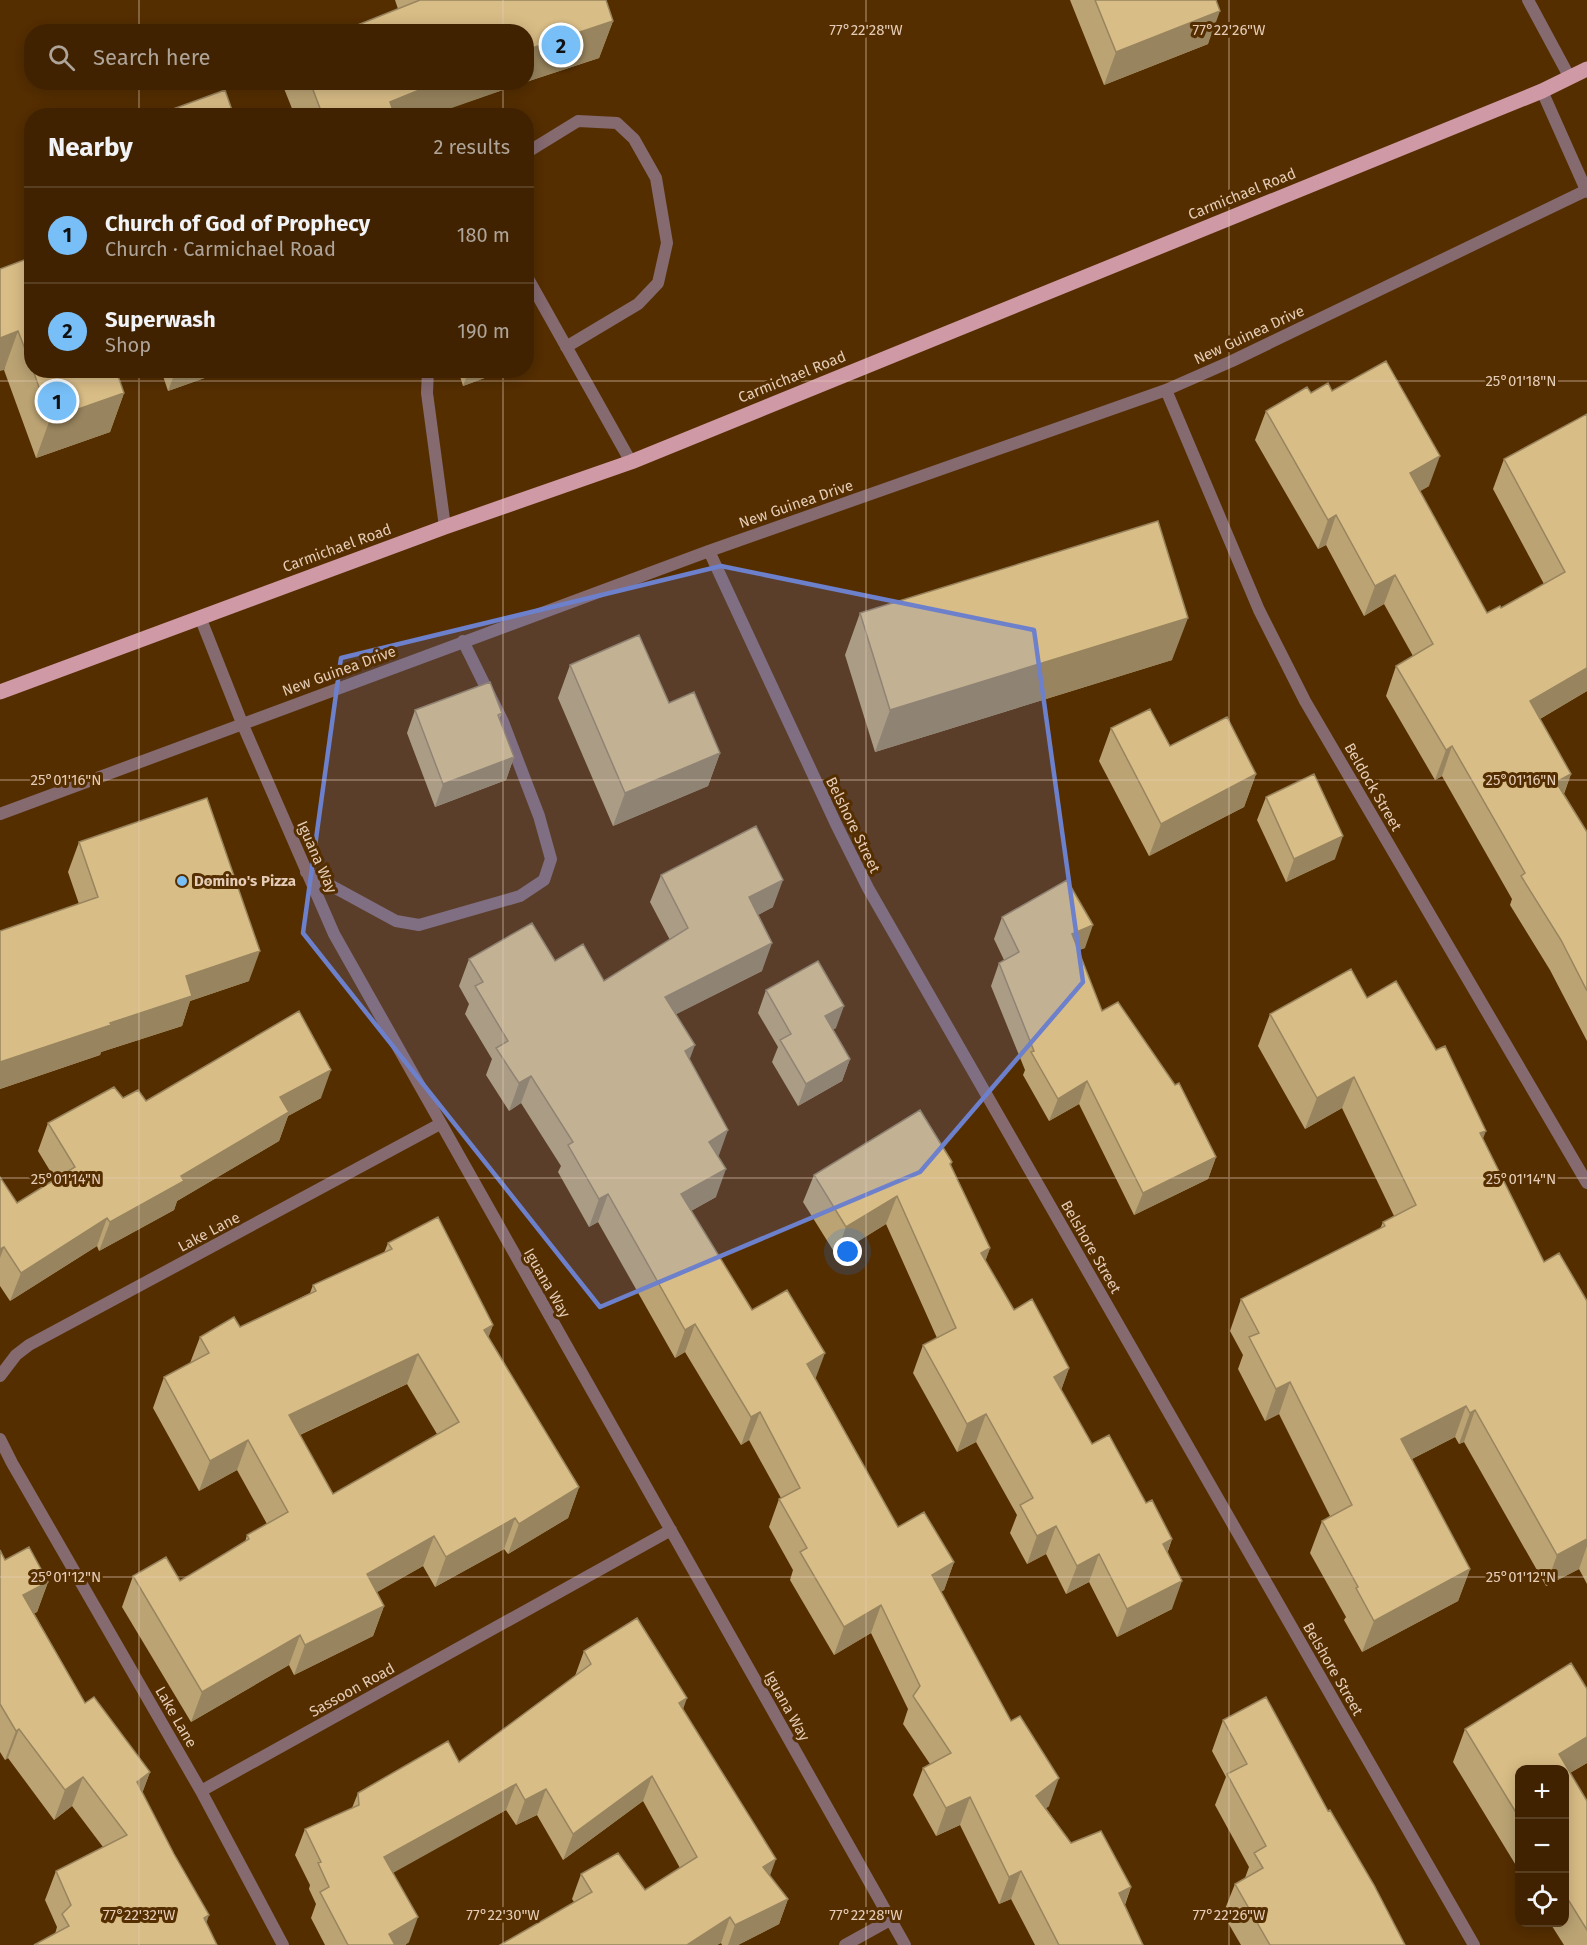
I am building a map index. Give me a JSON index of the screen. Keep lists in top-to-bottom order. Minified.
{"streets":{"main road":["Carmichael Road"],"street":["New Guinea Drive","Beldock Street","Belshore Street","Iguana Way","Lake Lane","Sassoon Road"]},"crossings":[["Carmichael Road","Iguana Way"],["New Guinea Drive","Beldock Street"],["New Guinea Drive","Belshore Street"],["New Guinea Drive","Iguana Way"],["Iguana Way","Lake Lane"],["Iguana Way","Sassoon Road"],["Lake Lane","Sassoon Road"]],"places":["Domino's Pizza"],"page":{"pins":["2","1"],"search":"Search here","heading":["Nearby","2 results"],"list":[{"mark":"1","name":"Church of God of Prophecy","note":"Church · Carmichael Road","value":"180 m"},{"mark":"2","name":"Superwash","note":"Shop","value":"190 m"}],"map_buttons":["+","−"]},"coordinates":["77°22'28\"W","77°22'26\"W","25°01'18\"N","25°01'16\"N","25°01'14\"N","25°01'12\"N","77°22'32\"W","77°22'30\"W"]}
